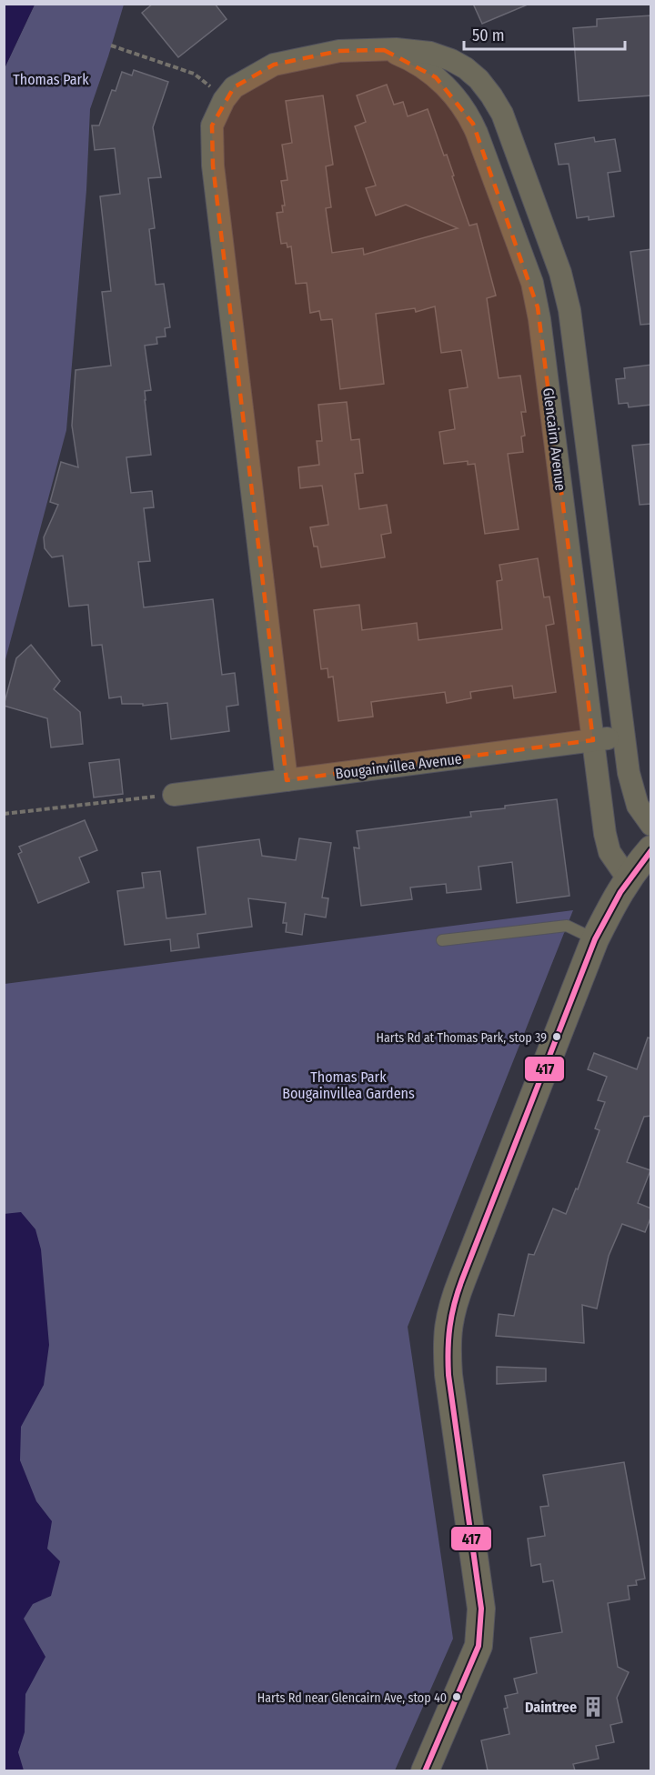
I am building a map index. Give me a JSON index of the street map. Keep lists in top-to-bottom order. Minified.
{"streets":{"street":["Glencairn Avenue","Bougainvillea Avenue"]},"crossings":[["Glencairn Avenue","Bougainvillea Avenue"]],"parks":["Thomas Park","Thomas Park Bougainvillea Gardens"],"places":{"other":["Harts Rd at Thomas Park, stop 39","Harts Rd near Glencairn Ave, stop 40"],"building":["Daintree"]},"lines":["transit line 417"],"scale_bar":"50 m"}
